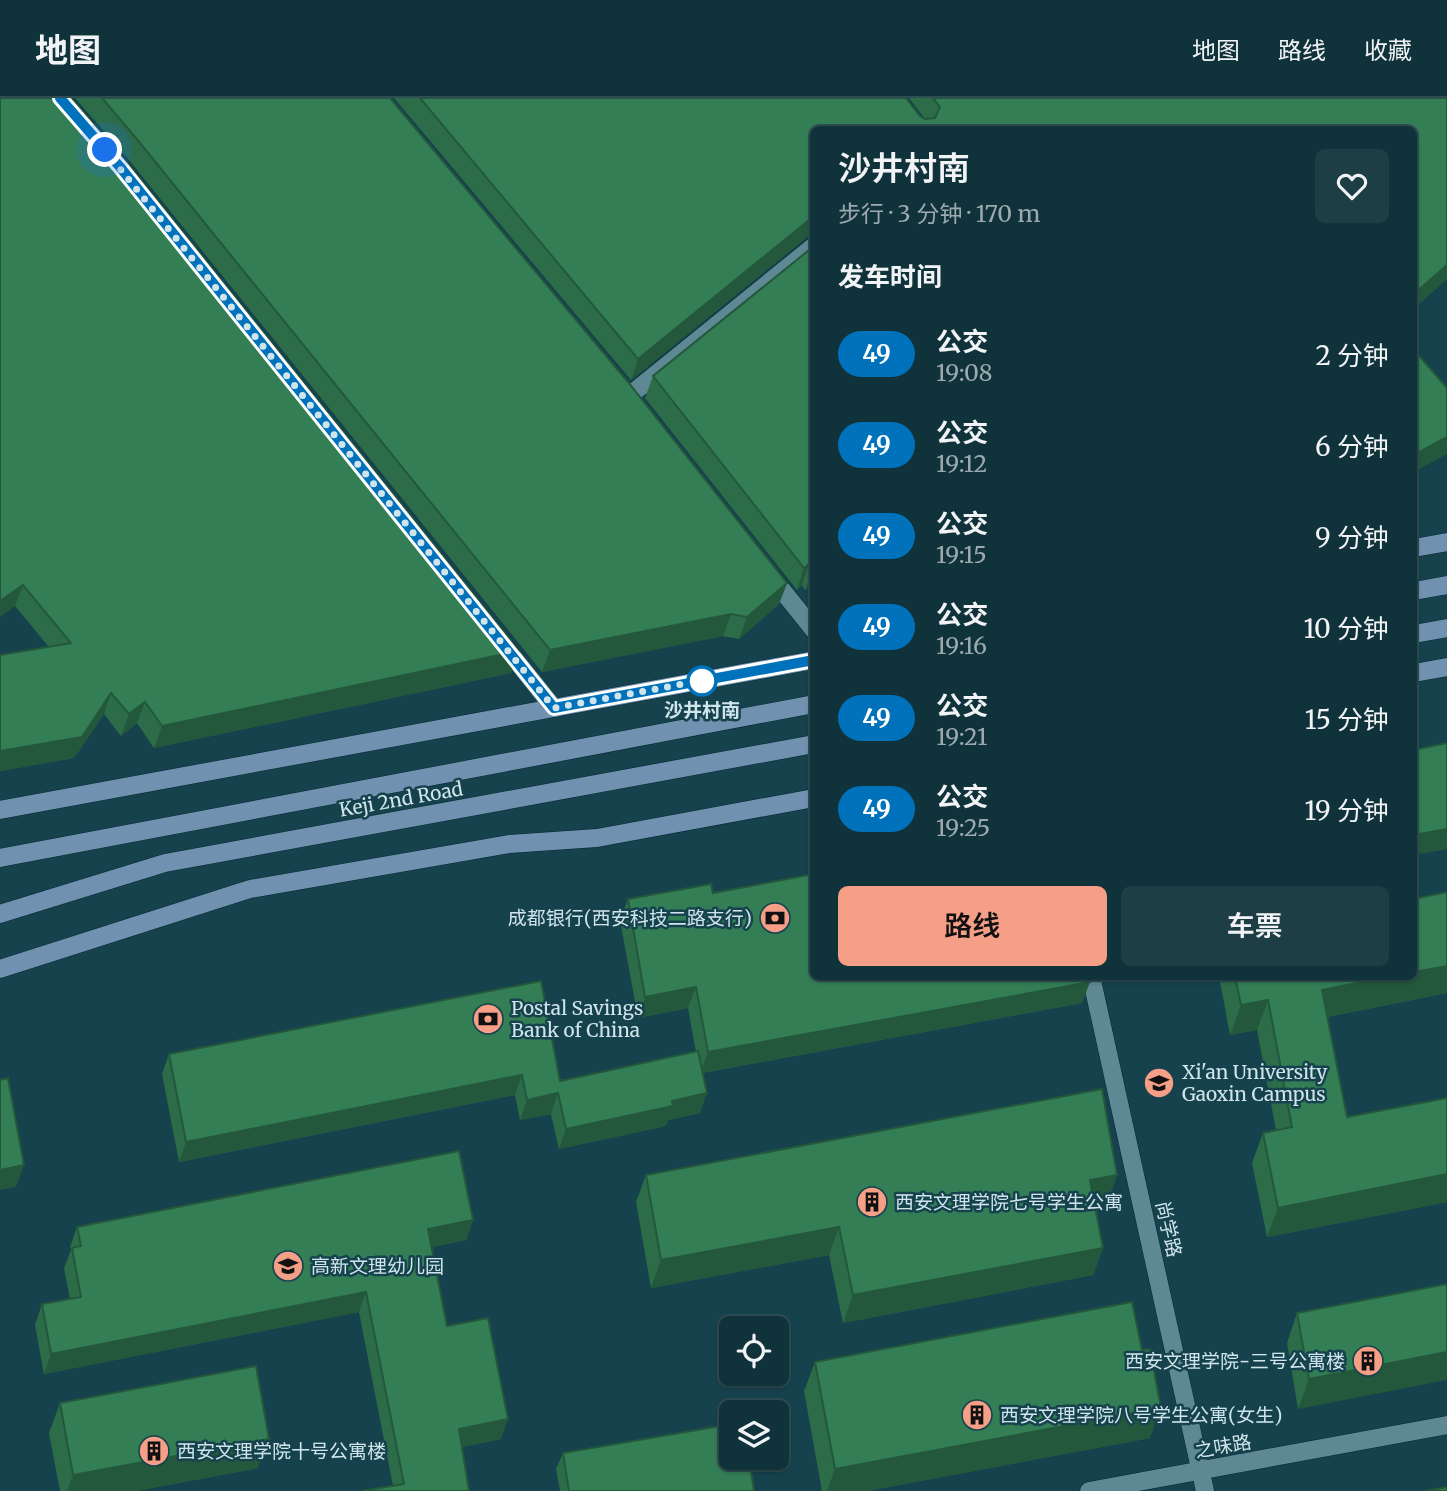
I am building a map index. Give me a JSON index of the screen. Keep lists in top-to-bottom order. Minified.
{"streets":{"street":["Keji 2nd Road","尚学路","之味路"]},"crossings":[["尚学路","之味路"]],"places":{"other":["沙井村南"],"bank":["成都银行(西安科技二路支行)","Postal Savings Bank of China"],"school or university":["Xi'an University Gaoxin Campus","高新文理幼儿园"],"building":["西安文理学院七号学生公寓","西安文理学院-三号公寓楼","西安文理学院八号学生公寓(女生)","西安文理学院十号公寓楼"]},"lines":["bus line 49"],"page":{"header":"地图","nav":["地图","路线","收藏"],"heading":[["沙井村南","步行 · 3 分钟 · 170 m"],"发车时间"],"list":[{"mark":"49","name":"公交","note":"19:08","value":"2 分钟"},{"mark":"49","name":"公交","note":"19:12","value":"6 分钟"},{"mark":"49","name":"公交","note":"19:15","value":"9 分钟"},{"mark":"49","name":"公交","note":"19:16","value":"10 分钟"},{"mark":"49","name":"公交","note":"19:21","value":"15 分钟"},{"mark":"49","name":"公交","note":"19:25","value":"19 分钟"}],"buttons":["路线","车票"]}}
